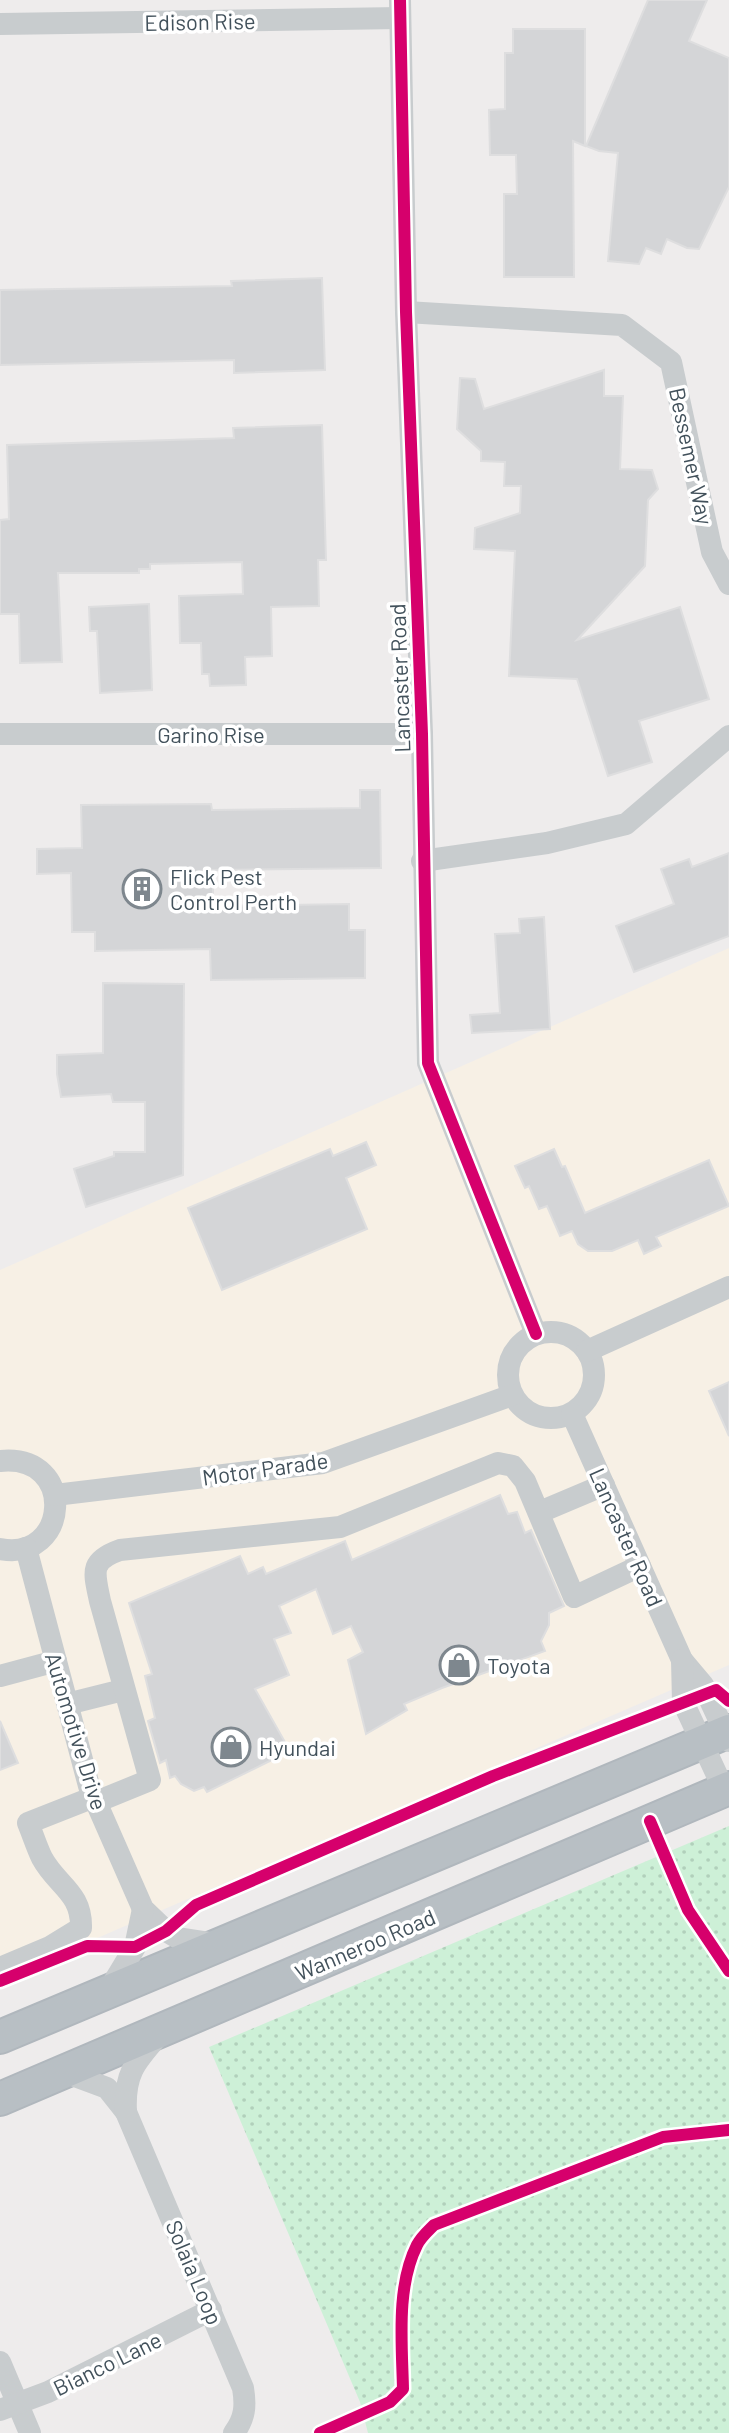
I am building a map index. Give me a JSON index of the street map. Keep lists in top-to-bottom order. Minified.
{"streets":{"highway":["Wanneroo Road"],"street":["Edison Rise","Bessemer Way","Lancaster Road","Garino Rise","Motor Parade","Automotive Drive","Solaia Loop","Bianco Lane"]},"crossings":[["Edison Rise","Lancaster Road"],["Bessemer Way","Lancaster Road"],["Lancaster Road","Garino Rise"],["Lancaster Road","Motor Parade"],["Lancaster Road","Wanneroo Road"],["Wanneroo Road","Solaia Loop"],["Solaia Loop","Bianco Lane"]],"places":{"building":["Flick Pest Control Perth"],"shop":["Toyota","Hyundai"]}}
